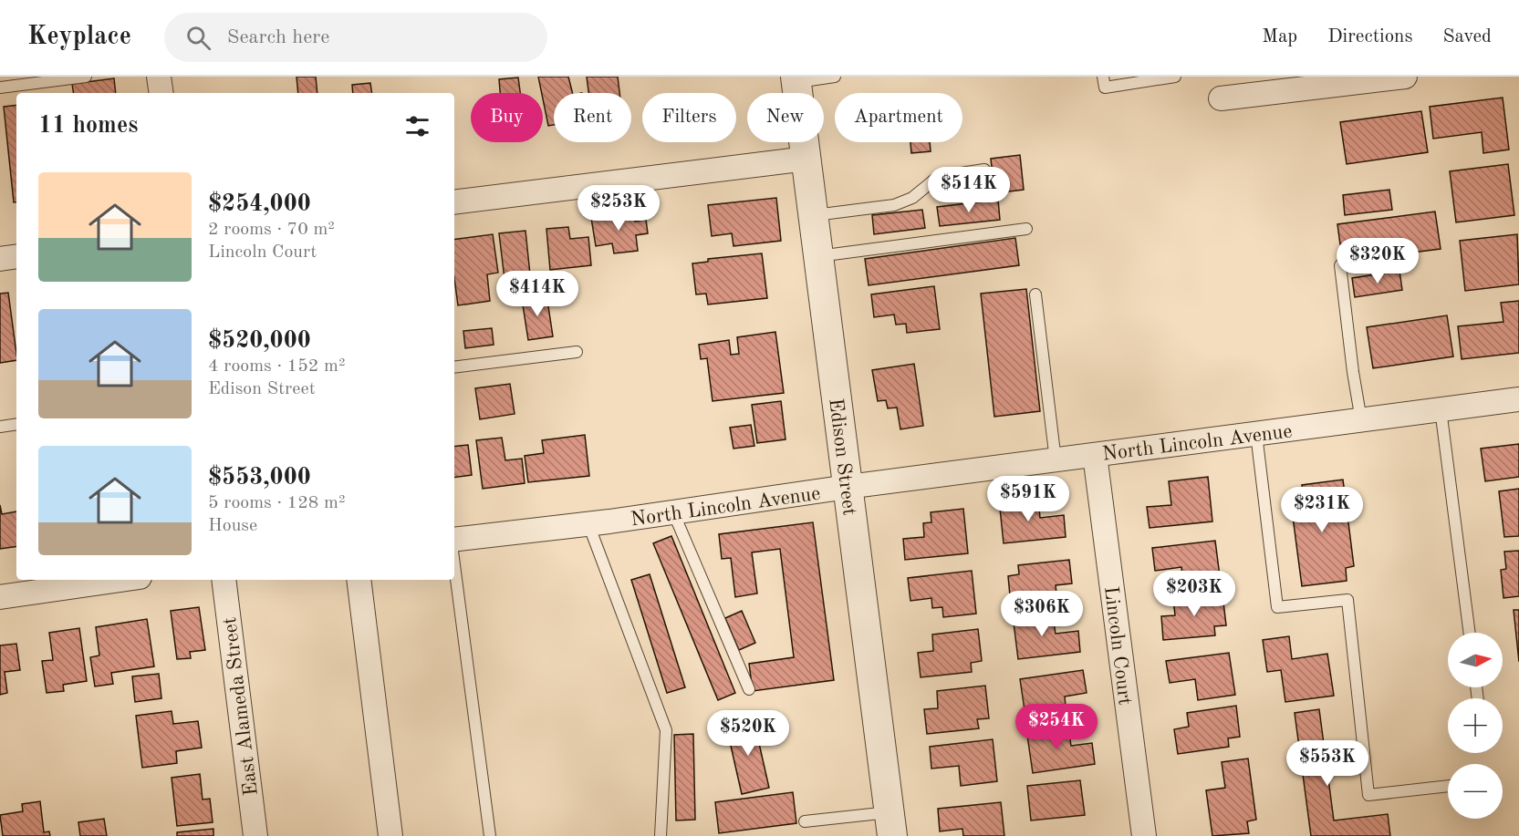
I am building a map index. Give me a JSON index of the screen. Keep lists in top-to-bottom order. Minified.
{"streets":{"street":["North Lincoln Avenue","Edison Street","Lincoln Court","East Alameda Street"]},"crossings":[["North Lincoln Avenue","Edison Street"],["North Lincoln Avenue","Lincoln Court"]],"north":"right","page":{"header":"Keyplace","search":"Search here","nav":["Map","Directions","Saved"],"chip":["Buy","Rent","Filters","New","Apartment"],"heading":"11 homes","list":[{"name":"$254,000","note":"2 rooms · 70 m² · Lincoln Court"},{"name":"$520,000","note":"4 rooms · 152 m² · Edison Street"},{"name":"$553,000","note":"5 rooms · 128 m² · House"}],"price":["$514K","$253K","$320K","$414K","$591K","$231K","$203K","$306K","$254K","$520K","$553K"],"map_buttons":["+","−"]}}
